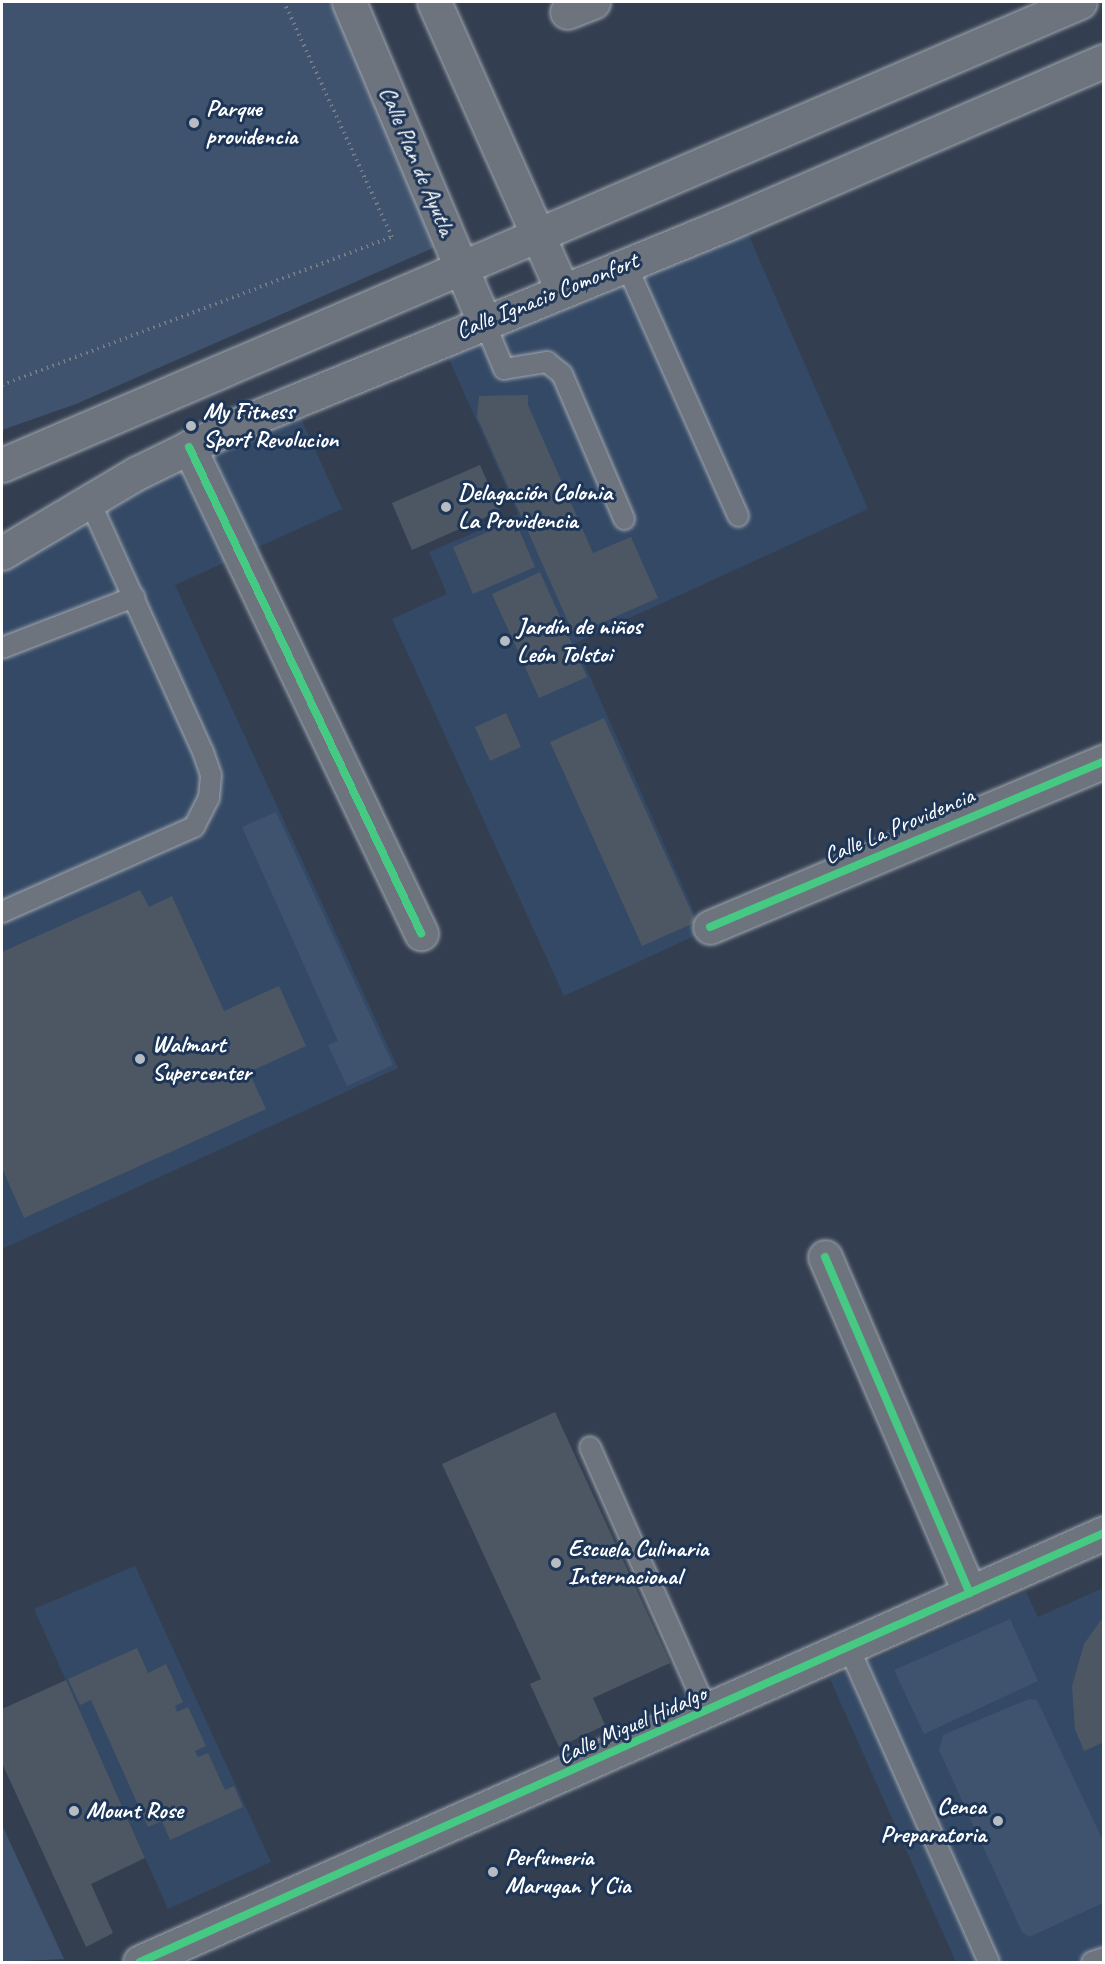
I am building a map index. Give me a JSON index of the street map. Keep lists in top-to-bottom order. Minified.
{"streets":{"street":["Calle Plan de Ayutla","Calle Ignacio Comonfort","Calle La Providencia","Calle Miguel Hidalgo"]},"crossings":[["Calle Plan de Ayutla","Calle Ignacio Comonfort"]],"places":["Parque providencia","My Fitness Sport Revolucion","Delagación Colonia La Providencia","Jardín de niños León Tolstoi","Walmart Supercenter","Escuela Culinaria Internacional","Mount Rose","Cenca Preparatoria","Perfumeria Marugan Y Cia"]}
